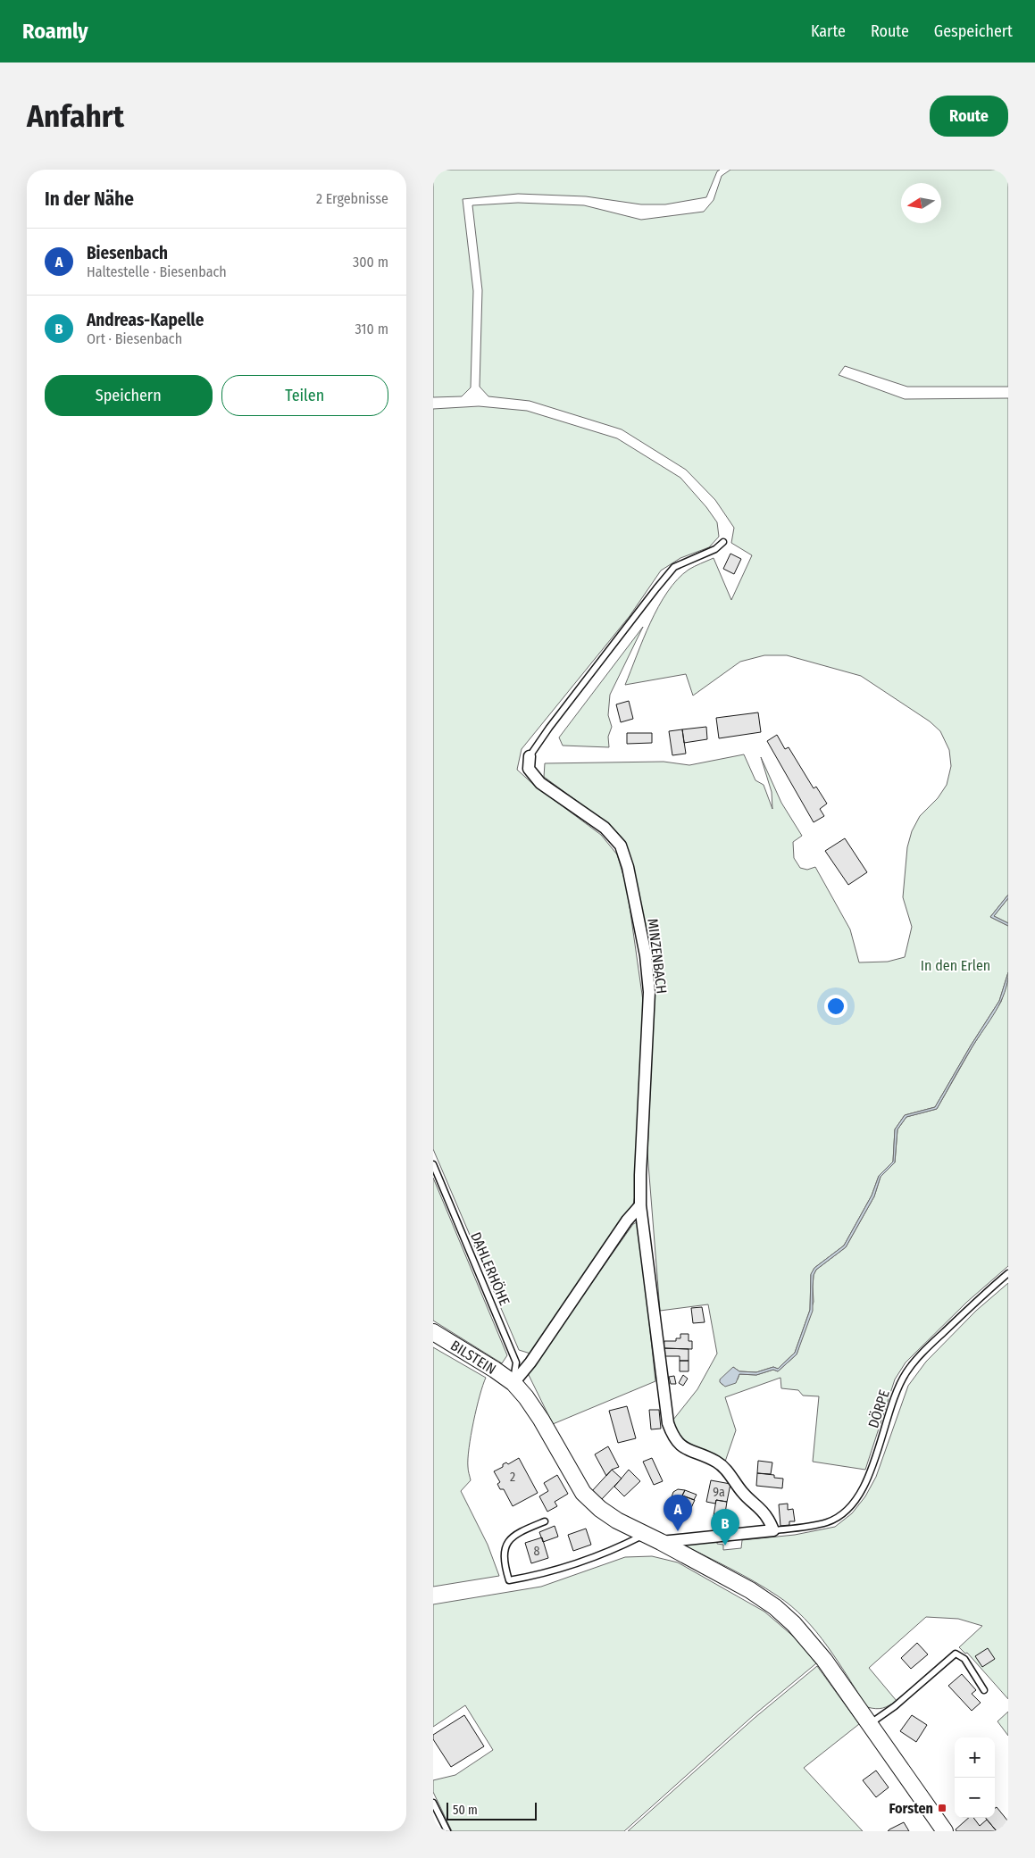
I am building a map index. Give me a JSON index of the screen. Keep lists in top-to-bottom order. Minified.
{"streets":{"street":["MINZENBACH","BILSTEIN"],"lane":["DAHLERHÖHE","DÖRPE"]},"crossings":[["MINZENBACH","DÖRPE"],["DAHLERHÖHE","BILSTEIN"]],"parks":["In den Erlen"],"places":{"transit":["Forsten"]},"house_numbers":["2","9a","8"],"scale_bar":"50 m","north":"left","page":{"header":"Roamly","nav":["Karte","Route","Gespeichert"],"buttons":["Route",["Speichern","Teilen"]],"title":"Anfahrt","heading":["In der Nähe","2 Ergebnisse"],"list":[{"mark":"A","name":"Biesenbach","note":"Haltestelle · Biesenbach","value":"300 m"},{"mark":"B","name":"Andreas-Kapelle","note":"Ort · Biesenbach","value":"310 m"}],"pins":["A","B"],"map_buttons":["+","−"],"scale":"50 m"}}
